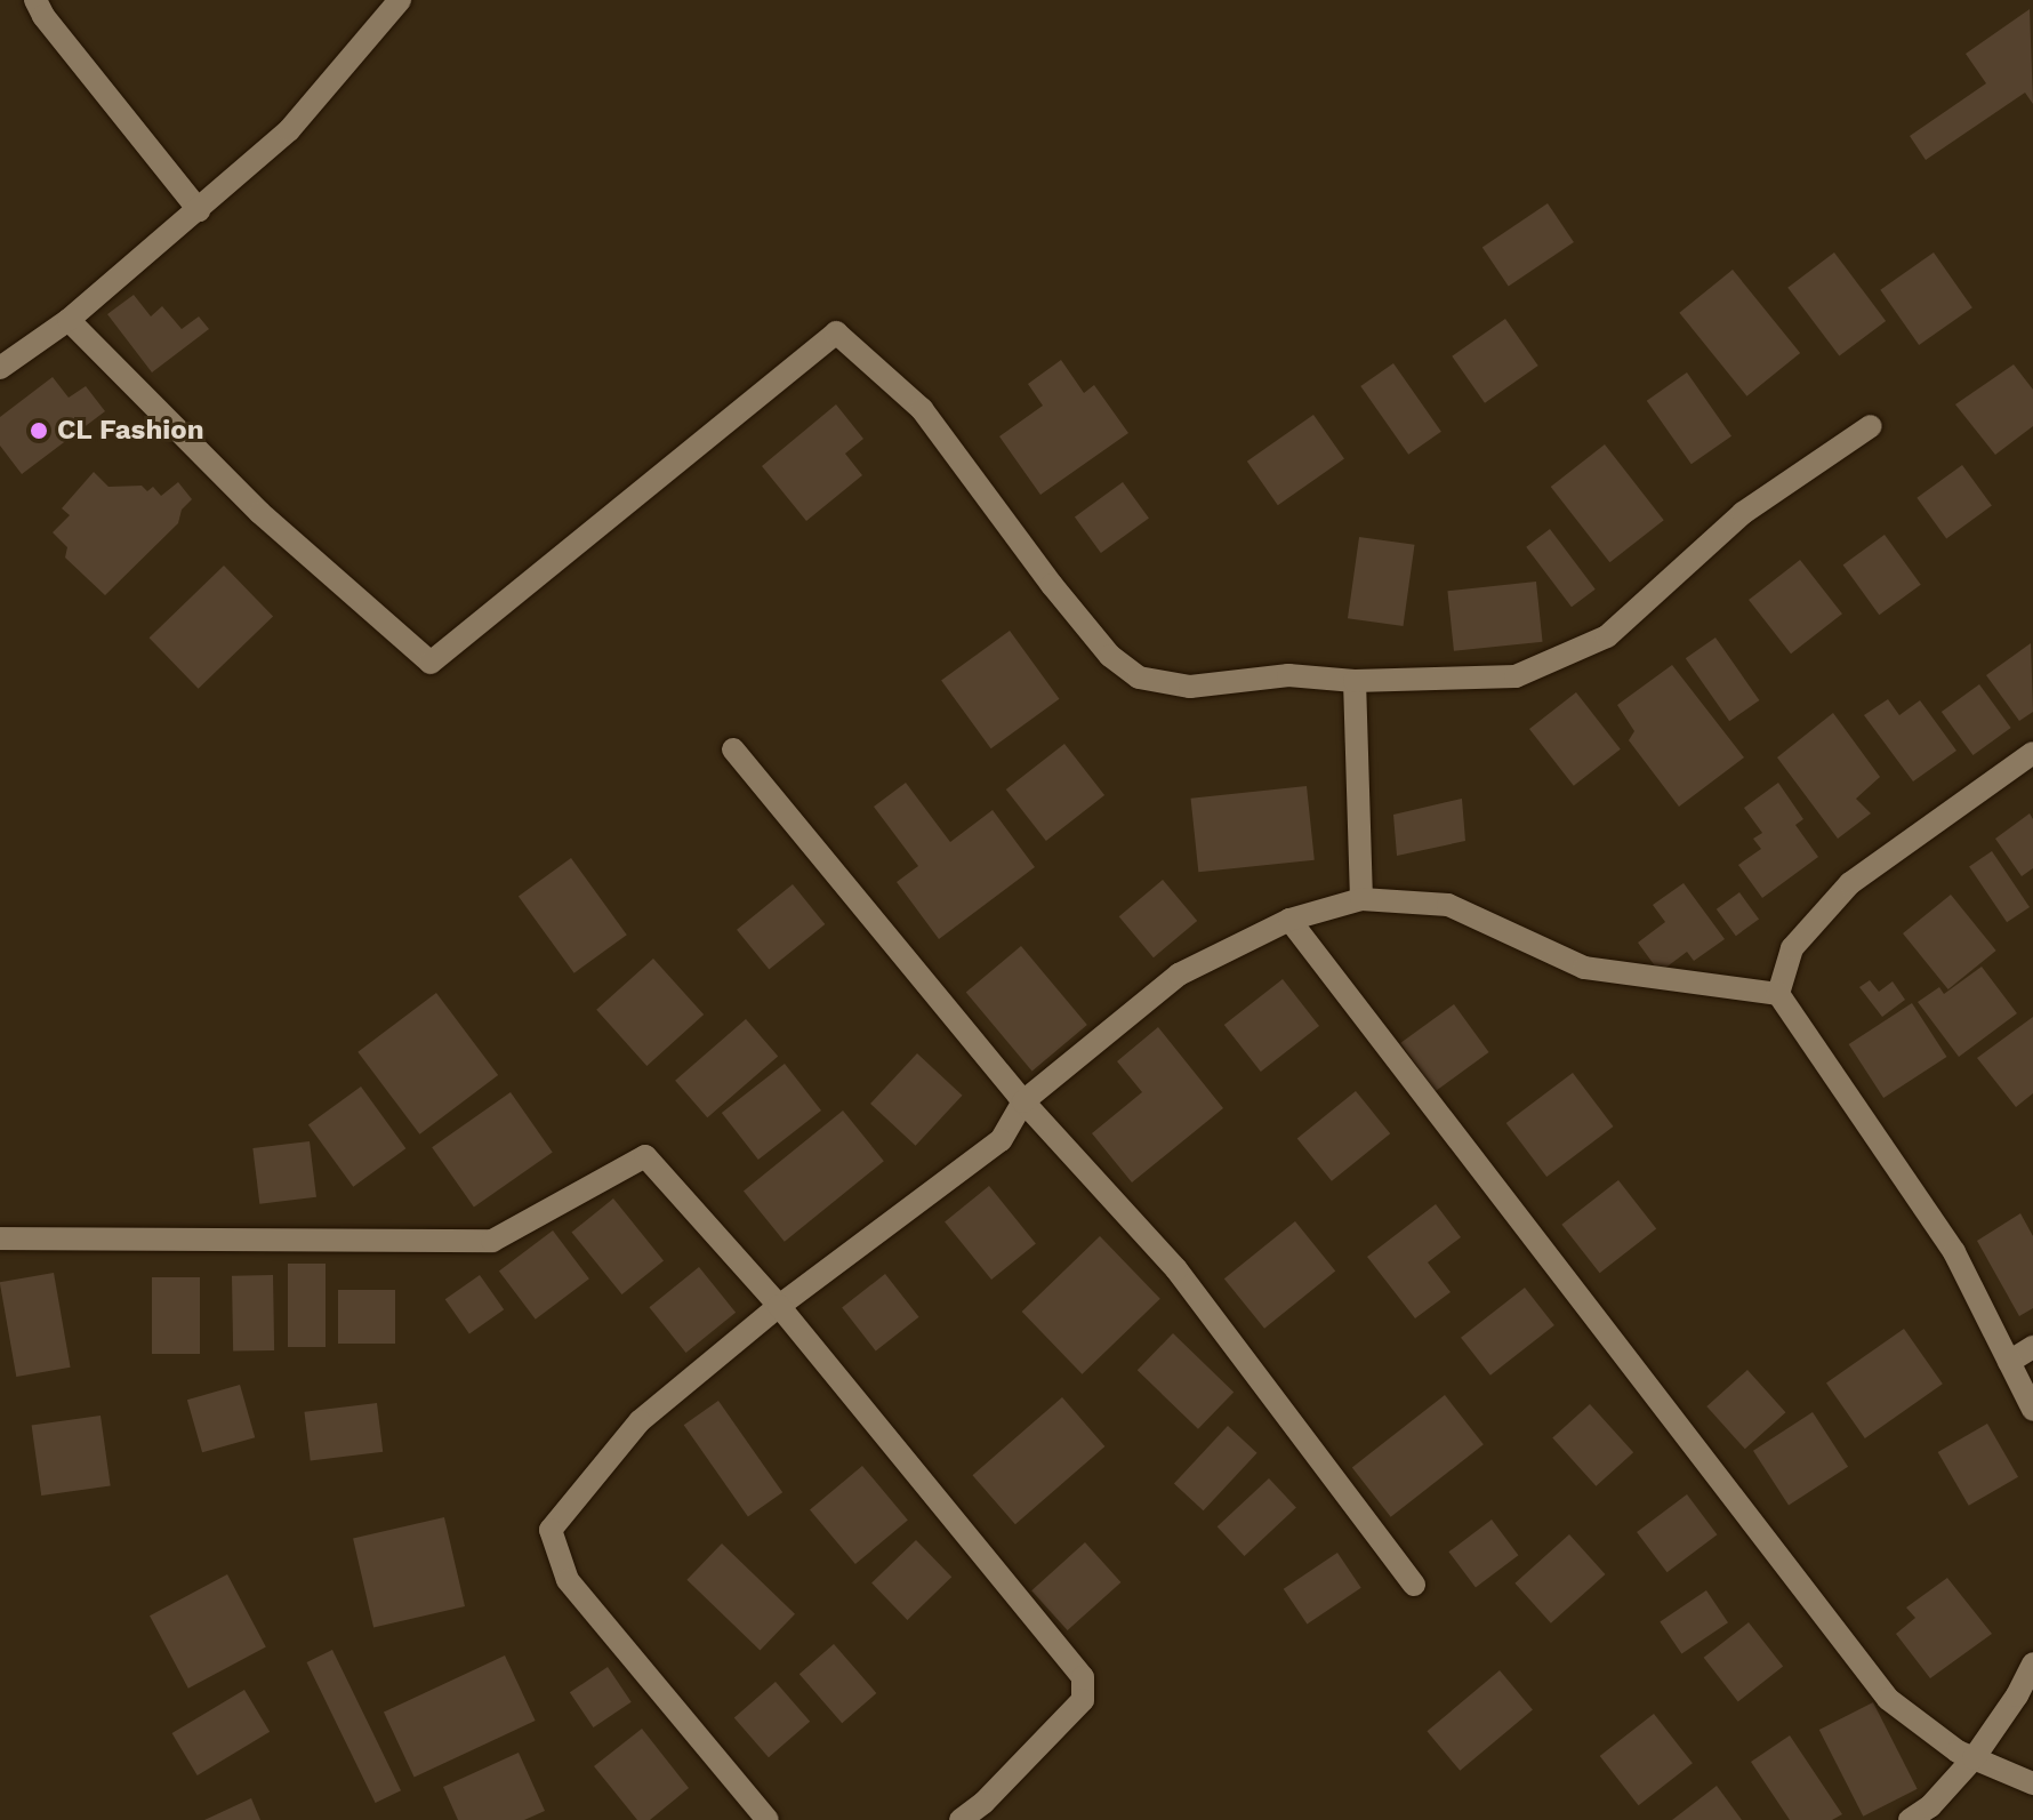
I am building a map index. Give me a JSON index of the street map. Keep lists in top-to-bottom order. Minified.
{"places":["CL Fashion"]}
